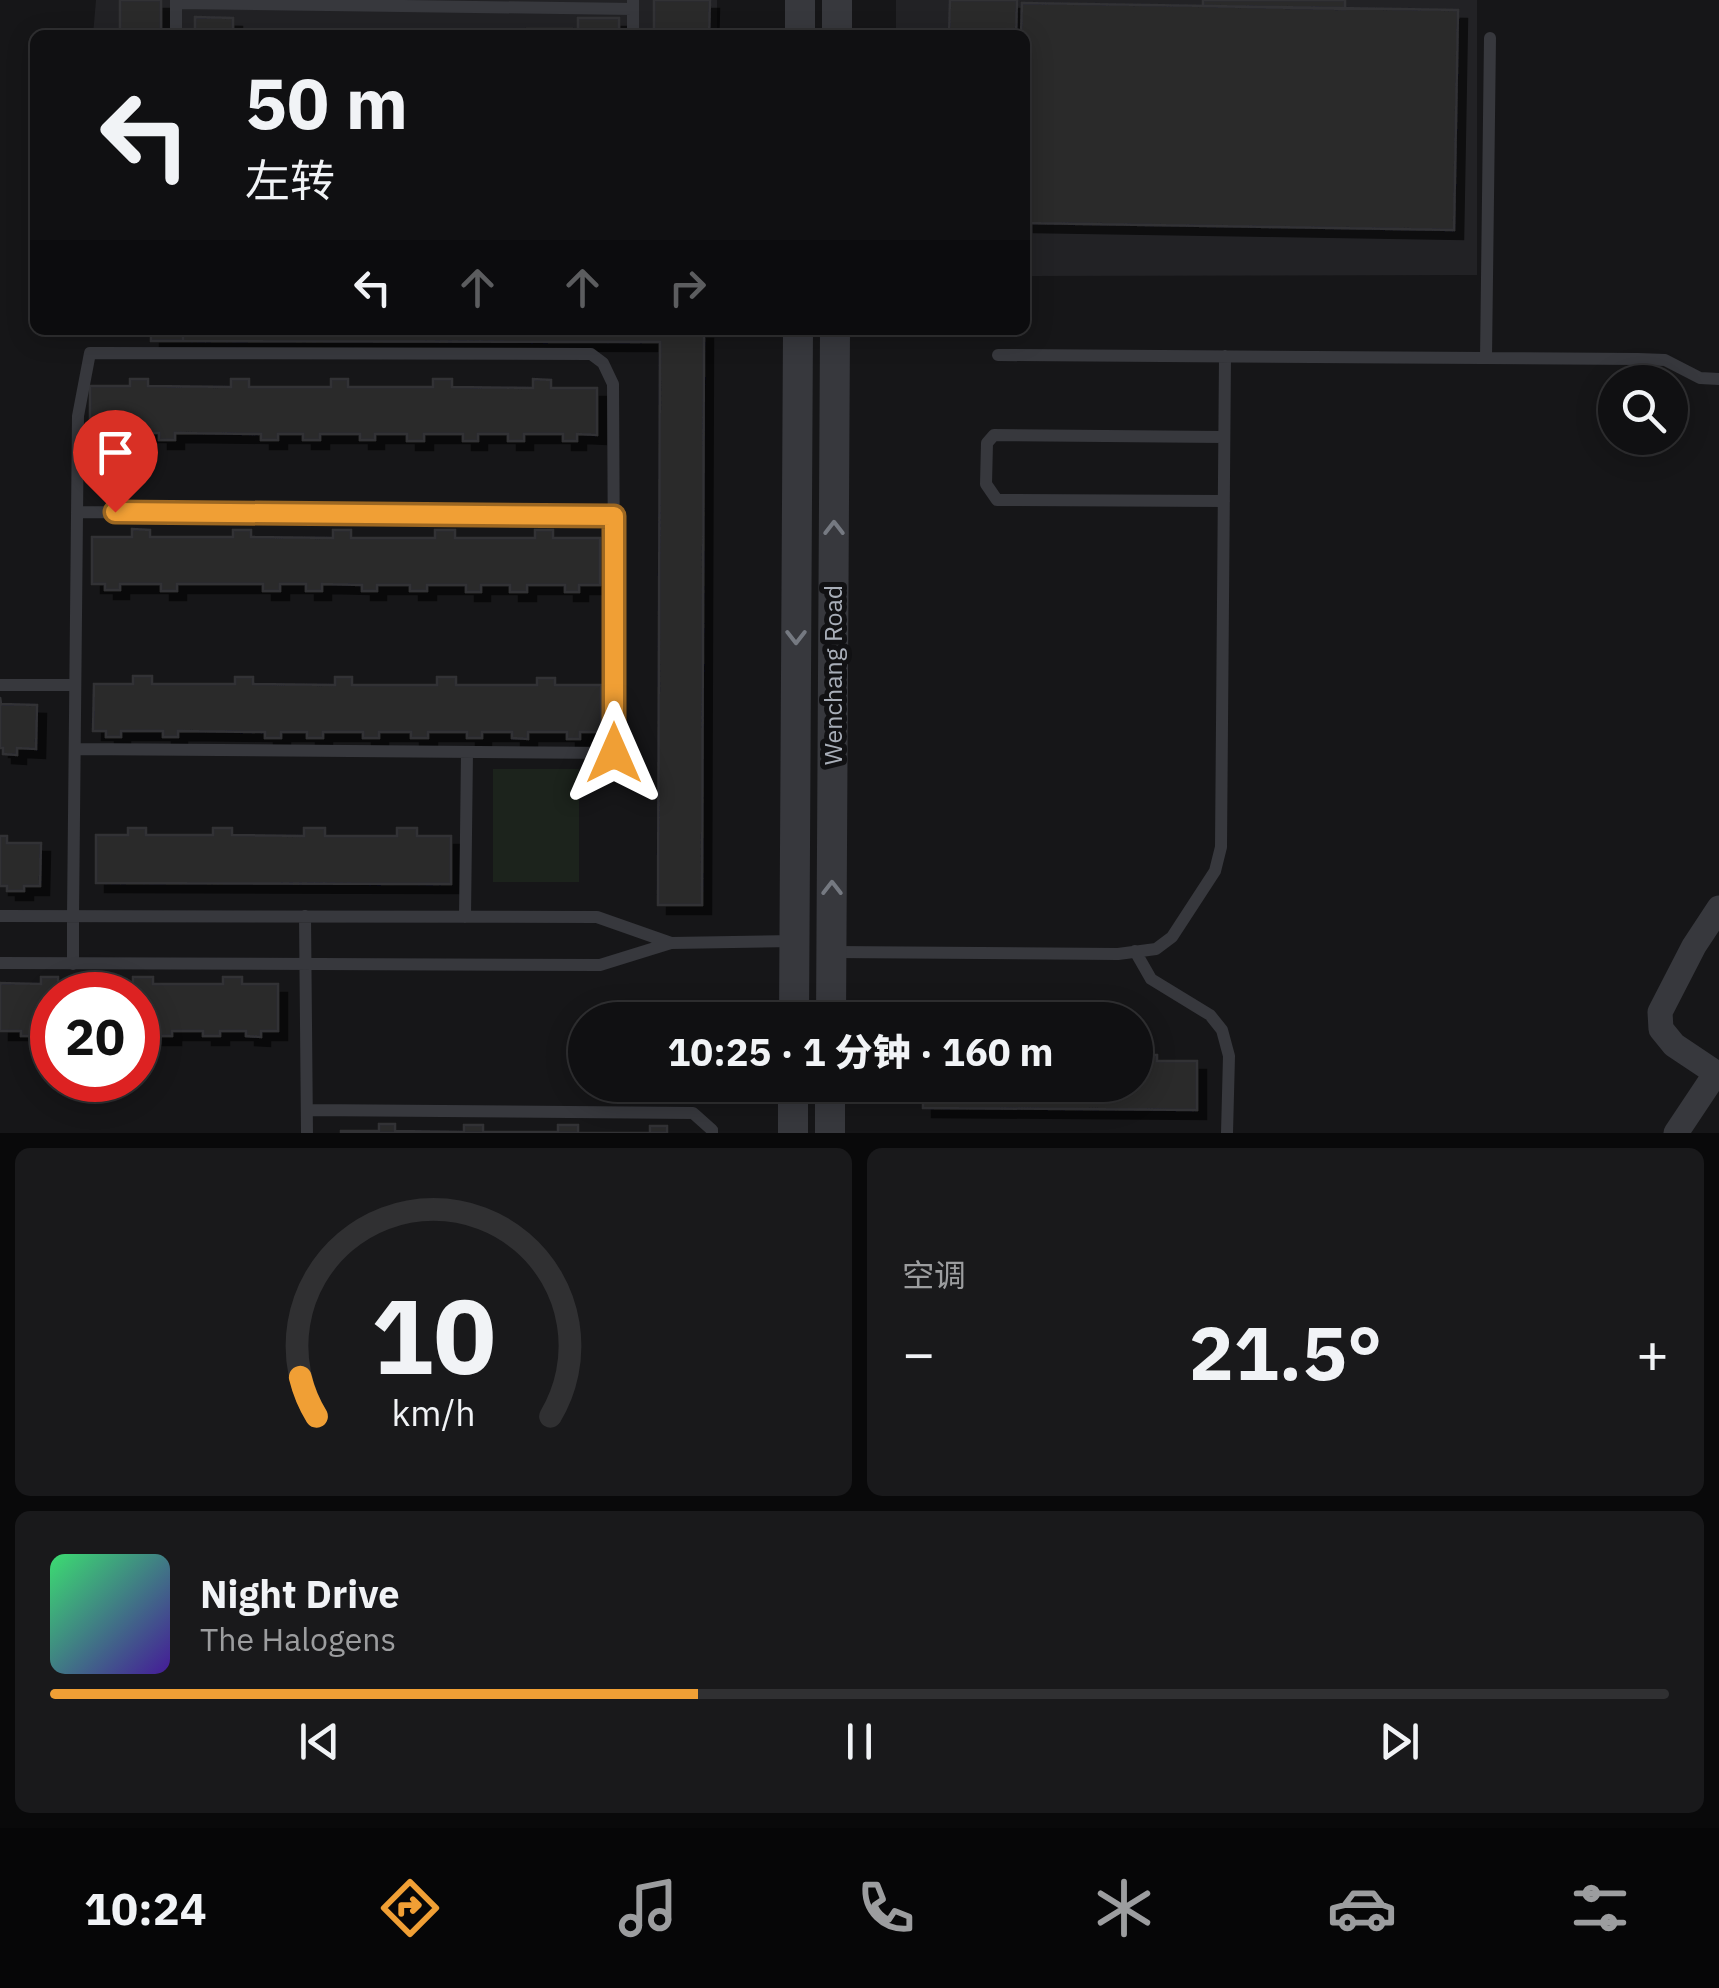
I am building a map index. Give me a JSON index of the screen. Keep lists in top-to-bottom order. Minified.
{"streets":{"street":["Wenchang Road"]},"page":{"turn":["50 m","左转"],"limit":"20","trip":"10:25 · 1 分钟 · 160 m","tile":"空调","heat":["−","21.5°","+"],"song":["Night Drive","The Halogens"],"tabs":"10:24","gauge":["10","km/h"]}}
